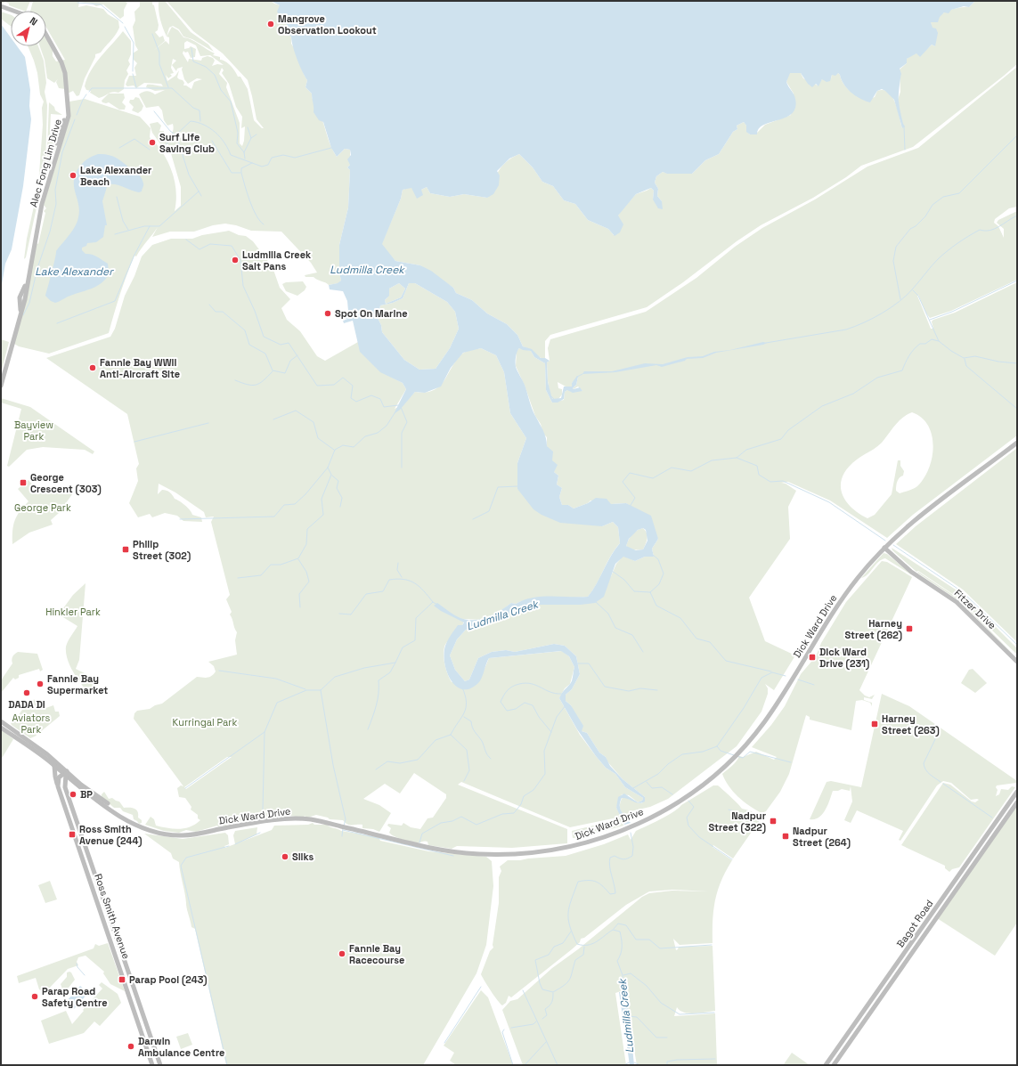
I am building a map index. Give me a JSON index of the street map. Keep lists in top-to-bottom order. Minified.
{"streets":{"street":["Alec Fong Lim Drive","Fitzer Drive","Dick Ward Drive","Ross Smith Avenue","Bagot Road"]},"crossings":[["Fitzer Drive","Dick Ward Drive"]],"water":["Ludmilla Creek","Lake Alexander"],"parks":["Bayview Park","George Park","Hinkler Park","Aviators Park","Kurringal Park"],"places":{"other":["Mangrove Observation Lookout","Surf Life Saving Club","Lake Alexander Beach","Ludmilla Creek Salt Pans","Spot On Marine","Fannie Bay WWII Anti-Aircraft Site","Fannie Bay Supermarket","DADA DI","BP","Silks","Fannie Bay Racecourse","Parap Road Safety Centre","Darwin Ambulance Centre"],"transit":["George Crescent (303)","Philip Street (302)","Harney Street (262)","Dick Ward Drive (231)","Harney Street (263)","Nadpur Street (322)","Ross Smith Avenue (244)","Nadpur Street (264)","Parap Pool (243)"]},"north":"top right"}
